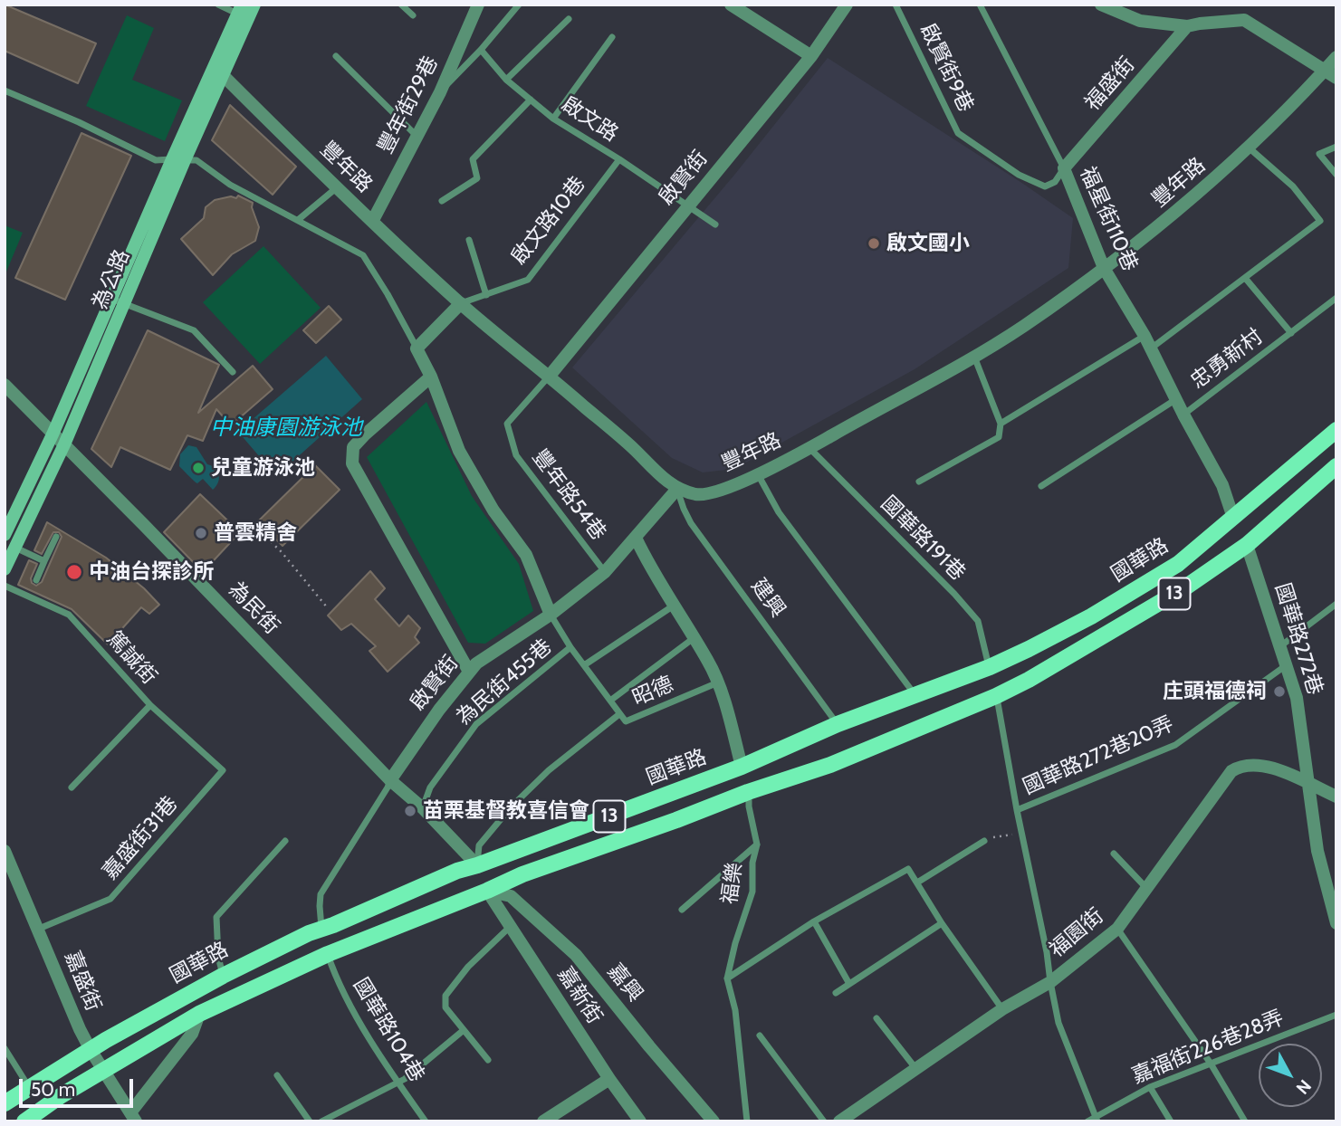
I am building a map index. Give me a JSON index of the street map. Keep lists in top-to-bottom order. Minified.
{"streets":{"main road":["國華路","13"],"street":["福盛街","豐年街29巷","豐年路","啟賢街","福星街110巷","為公路","為民街","國華路272巷","福園街","嘉盛街","嘉興","嘉新街"],"lane":["啟賢街9巷","啟文路","啟文路10巷","忠勇新村","豐年路54巷","國華路191巷","建興","篤誠街","為民街455巷","昭德","國華路272巷20弄","嘉盛街31巷","福樂","國華路104巷","嘉福街226巷28弄"]},"crossings":[["啟賢街9巷","福盛街"],["啟賢街9巷","福星街110巷"],["福盛街","福星街110巷"],["豐年街29巷","豐年路"],["啟文路","啟賢街"],["啟文路","啟文路10巷"],["豐年路","啟賢街"],["豐年路","福星街110巷"],["豐年路","啟文路10巷"],["豐年路","為公路"],["豐年路","豐年路54巷"],["豐年路","國華路191巷"],["豐年路","建興"],["啟賢街","豐年路54巷"],["啟賢街","國華路"],["啟賢街","建興"],["啟賢街","為民街"],["啟賢街","昭德"],["福星街110巷","忠勇新村"],["福星街110巷","國華路"],["為公路","為民街"],["國華路191巷","國華路"],["國華路","建興"],["國華路","為民街"],["國華路","嘉盛街"],["13","國華路272巷"],["13","福樂"],["13","嘉盛街"],["13","嘉興"],["13","嘉新街"],["13","國華路104巷"],["為民街","為民街455巷"],["國華路272巷","國華路272巷20弄"],["國華路272巷","福園街"],["篤誠街","嘉盛街31巷"],["為民街455巷","昭德"],["嘉盛街31巷","嘉盛街"],["嘉興","嘉新街"]],"water":["中油康園游泳池"],"places":["啟文國小","兒童游泳池","普雲精舍","中油台探診所","庄頭福德祠","苗栗基督教喜信會"],"scale_bar":"50 m","north":"bottom right"}
